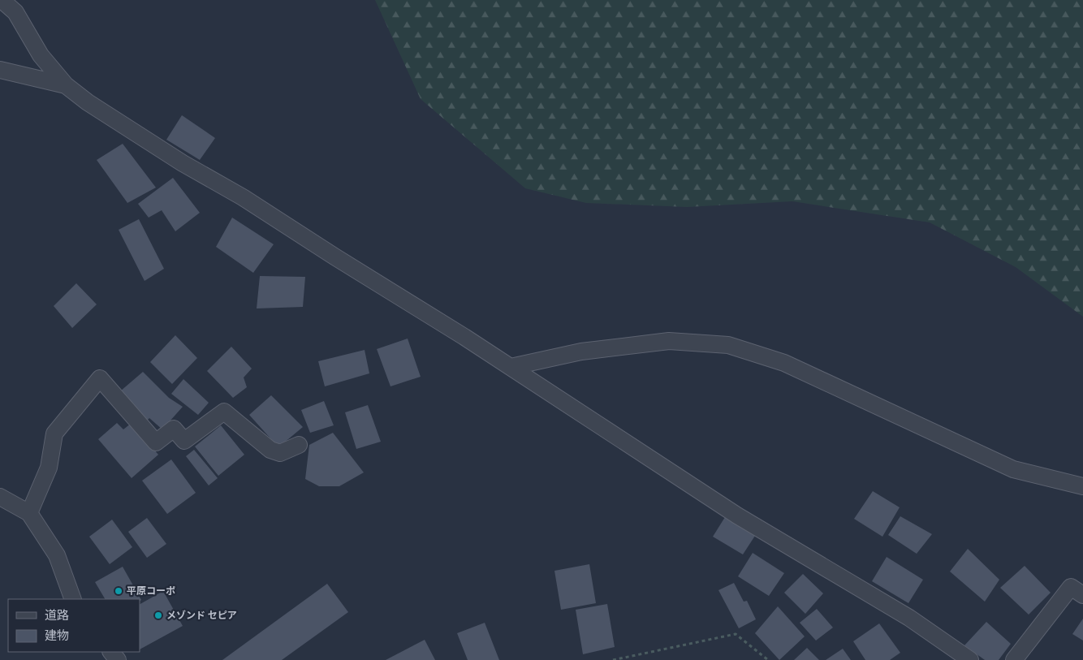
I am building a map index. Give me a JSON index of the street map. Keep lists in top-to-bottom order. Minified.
{"places":["平原コーポ","メゾンド セピア"],"legend":["道路","建物"]}
